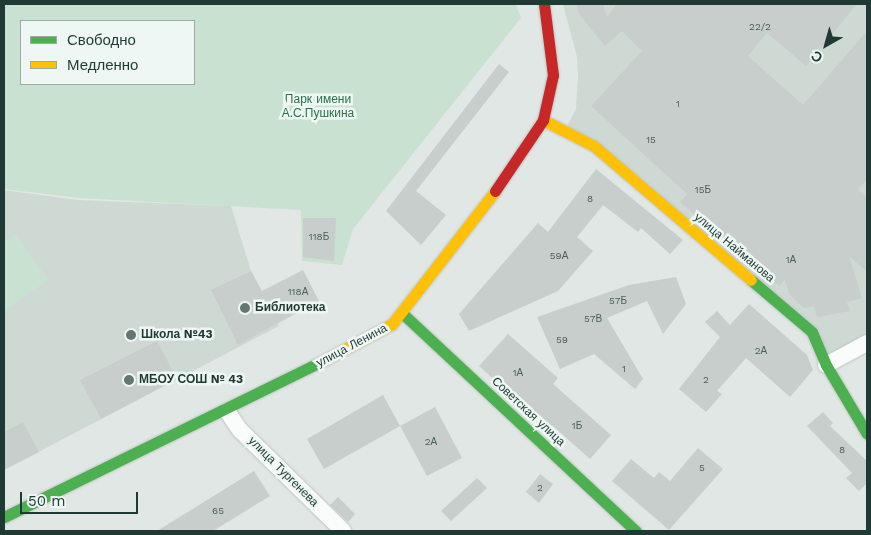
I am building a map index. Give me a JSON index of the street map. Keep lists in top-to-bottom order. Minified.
{"streets":{"street":["улица Найманова","улица Ленина","Советская улица","улица Тургенева"]},"crossings":[["улица Найманова","улица Ленина"],["улица Ленина","Советская улица"],["улица Ленина","улица Тургенева"]],"parks":["Парк имени А.С.Пушкина"],"places":["Библиотека","Школа №43","МБОУ СОШ № 43"],"house_numbers":["22/2","1","15","15Б","8","118Б","59А","1А","118А","57Б","57В","59","2А","1","1А","2","1Б","2А","8","5","2","65"],"legend":["Свободно","Медленно"],"scale_bar":"50 m","north":"bottom left"}
